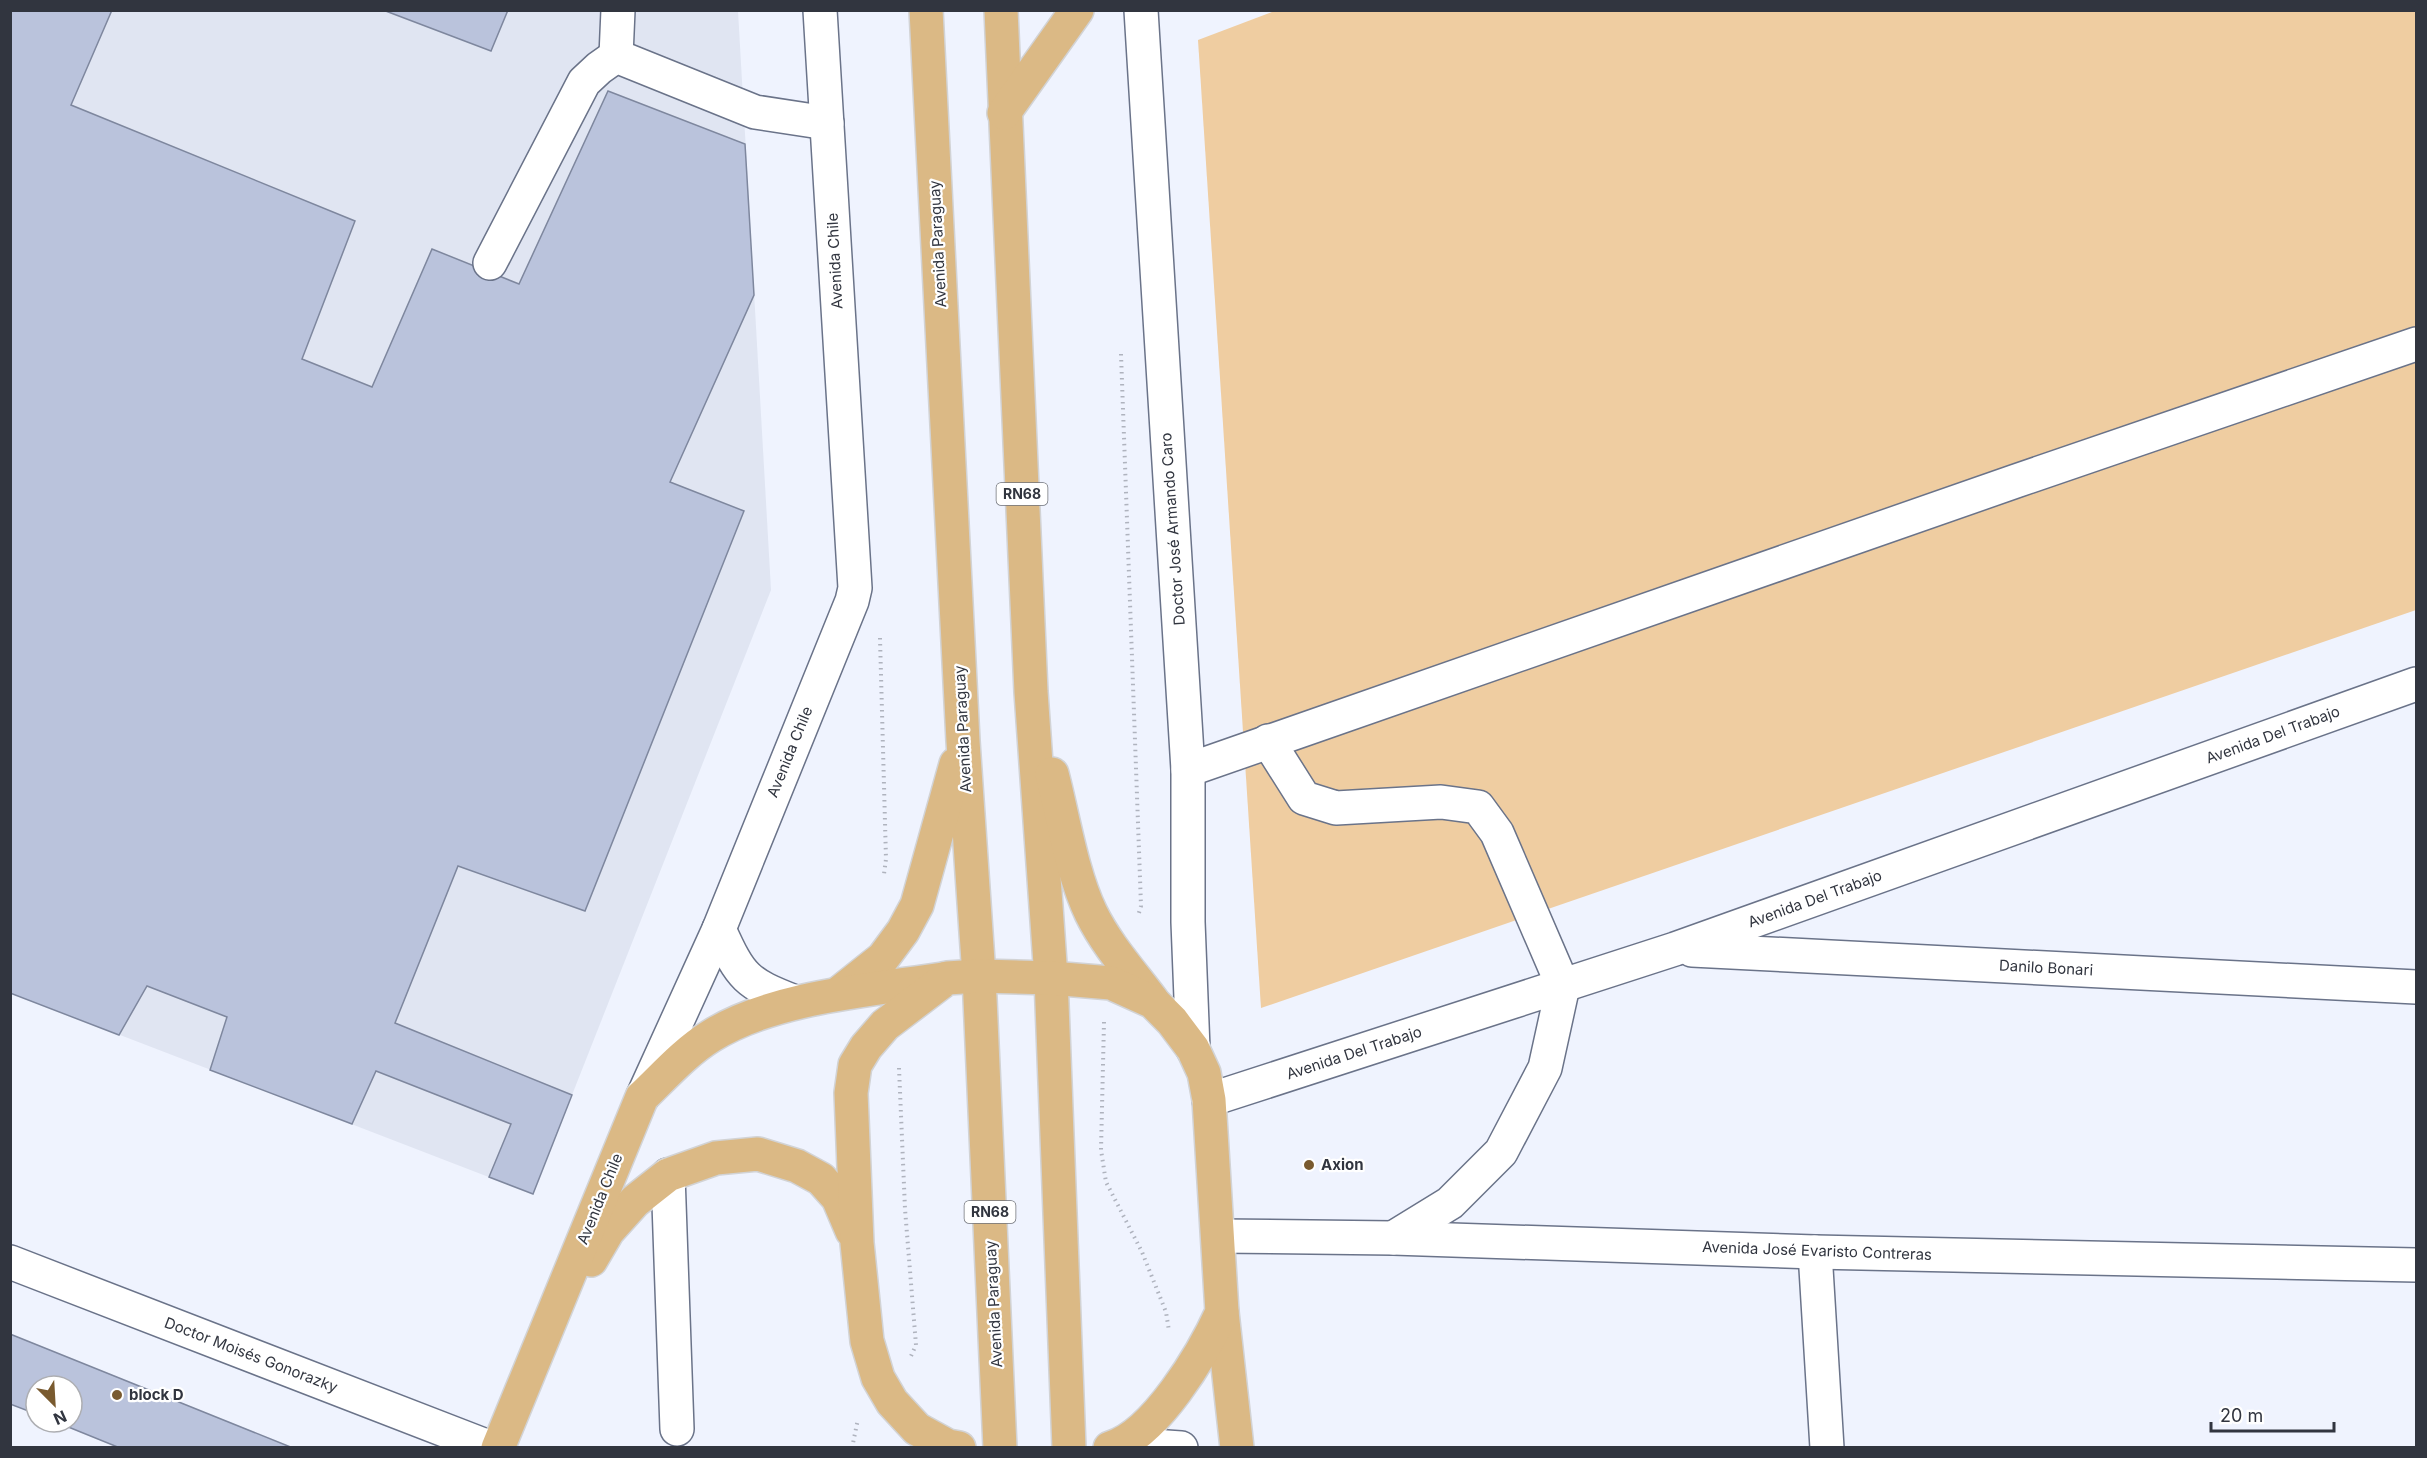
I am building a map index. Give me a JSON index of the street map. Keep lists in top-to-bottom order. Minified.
{"streets":{"main road":["Avenida Paraguay","Avenida Chile","RN68"],"street":["Doctor José Armando Caro","Avenida Del Trabajo","Danilo Bonari","Avenida José Evaristo Contreras","Doctor Moisés Gonorazky"]},"crossings":[["Avenida Del Trabajo","Danilo Bonari"]],"places":["Axion","block D"],"scale_bar":"20 m","north":"bottom right"}
